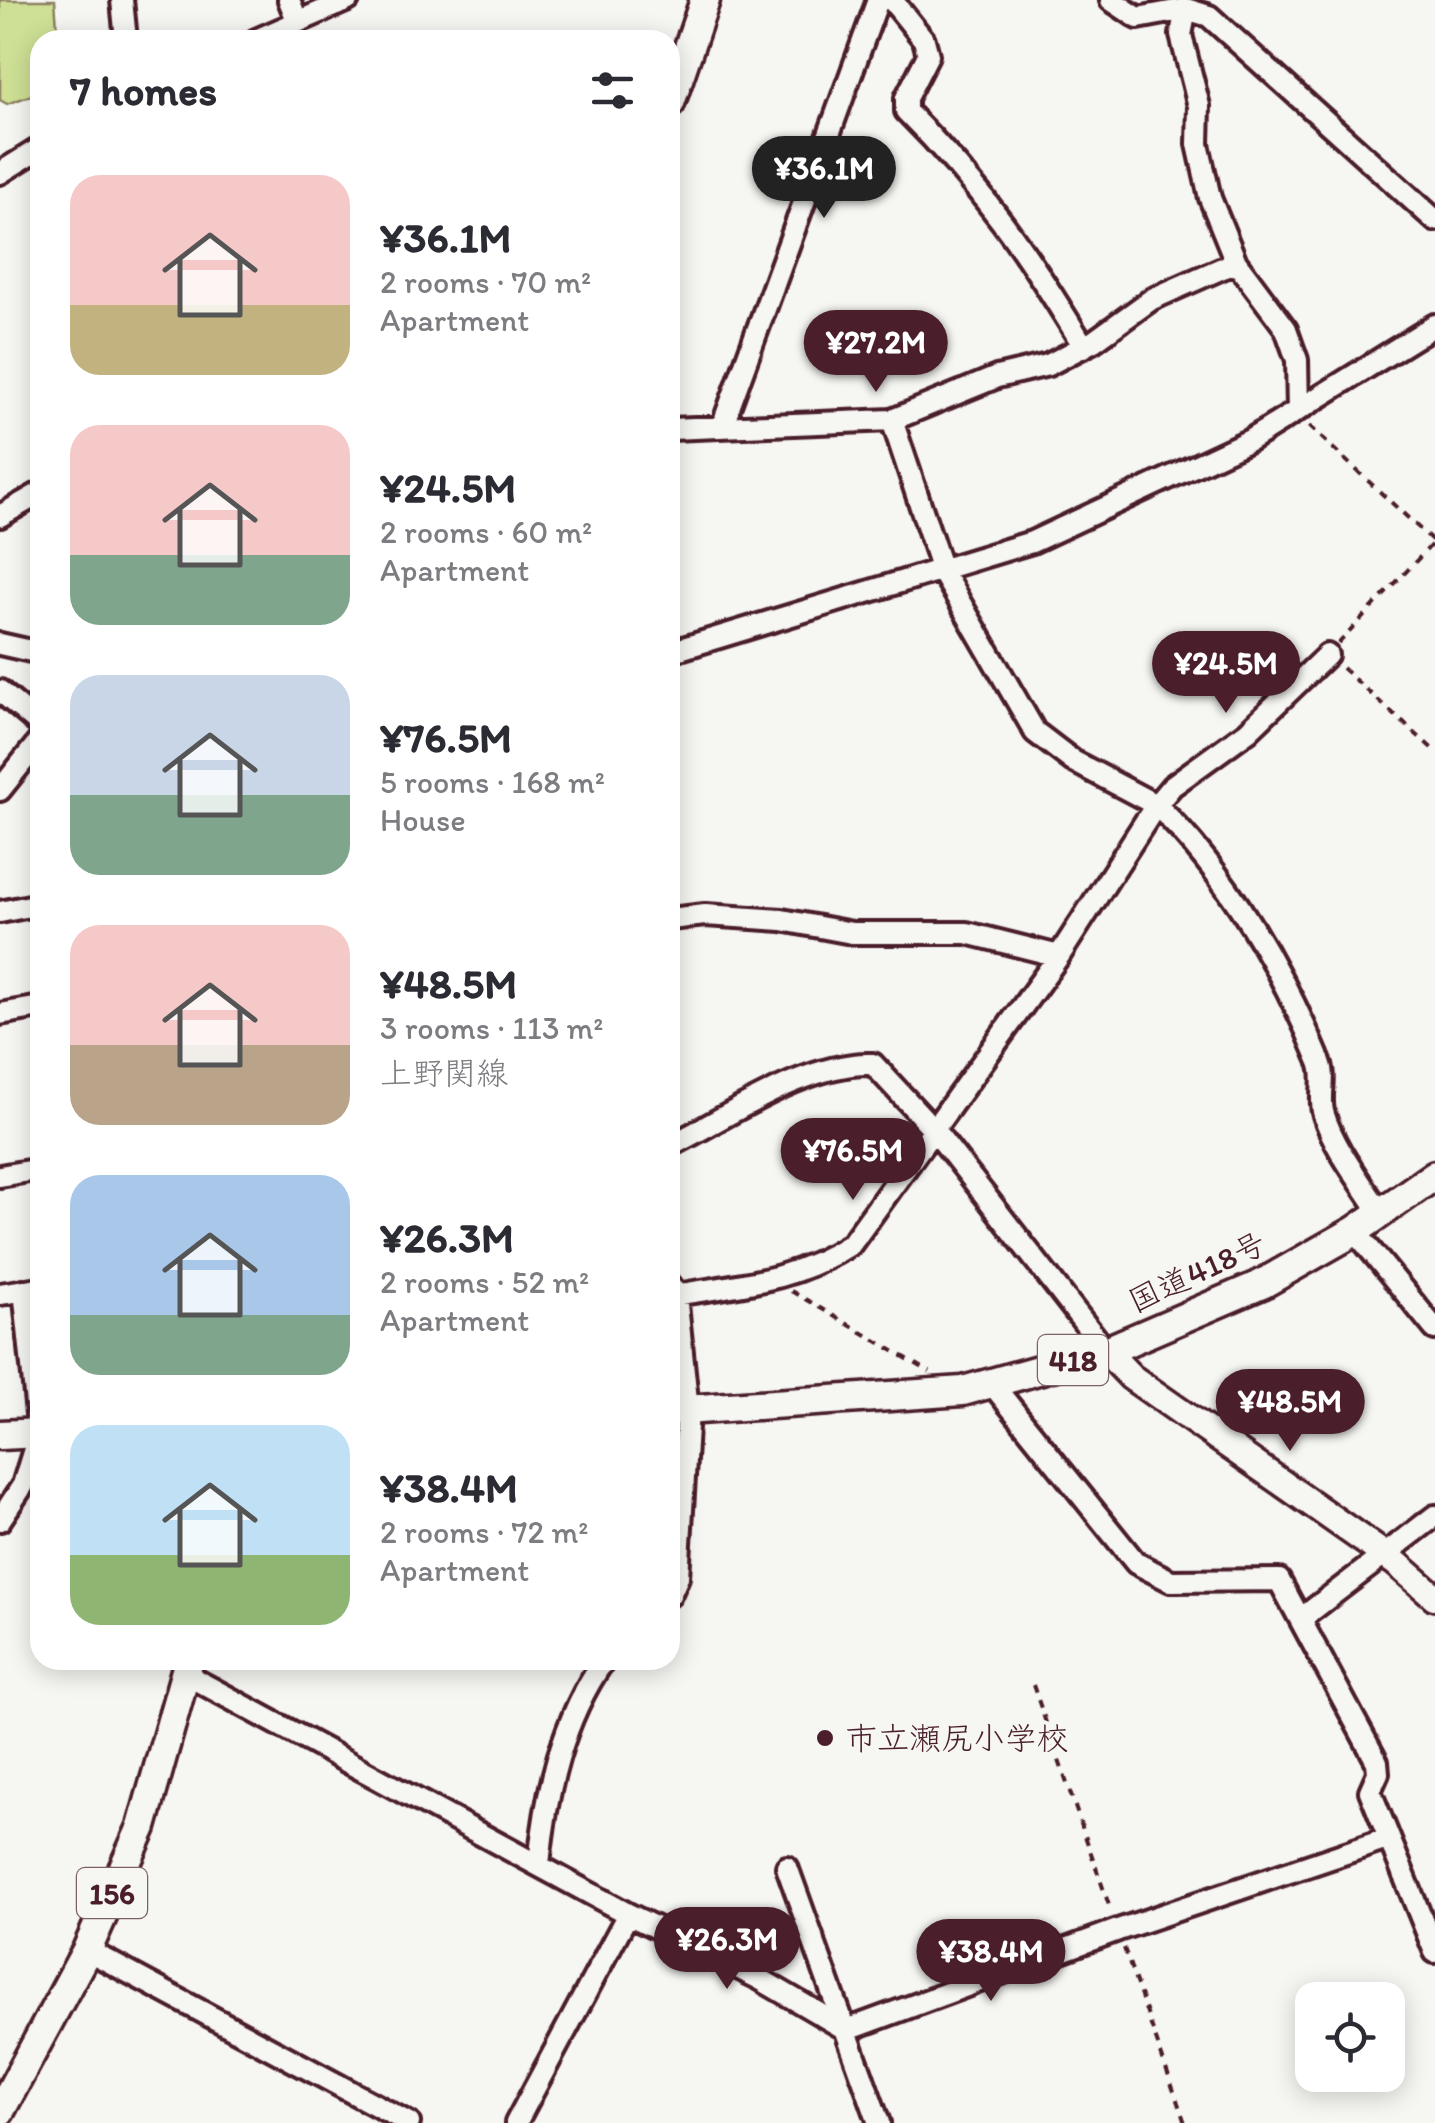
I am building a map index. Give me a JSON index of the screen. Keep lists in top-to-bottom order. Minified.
{"streets":{"highway":["国道418号","418","156"]},"places":["市立瀬尻小学校"],"page":{"heading":"7 homes","price":["¥36.1M","¥27.2M","¥24.5M","¥76.5M","¥48.5M","¥26.3M","¥38.4M"],"list":[{"name":"¥36.1M","note":"2 rooms · 70 m² · Apartment"},{"name":"¥24.5M","note":"2 rooms · 60 m² · Apartment"},{"name":"¥76.5M","note":"5 rooms · 168 m² · House"},{"name":"¥48.5M","note":"3 rooms · 113 m² · 上野関線"},{"name":"¥26.3M","note":"2 rooms · 52 m² · Apartment"},{"name":"¥38.4M","note":"2 rooms · 72 m² · Apartment"}]}}
